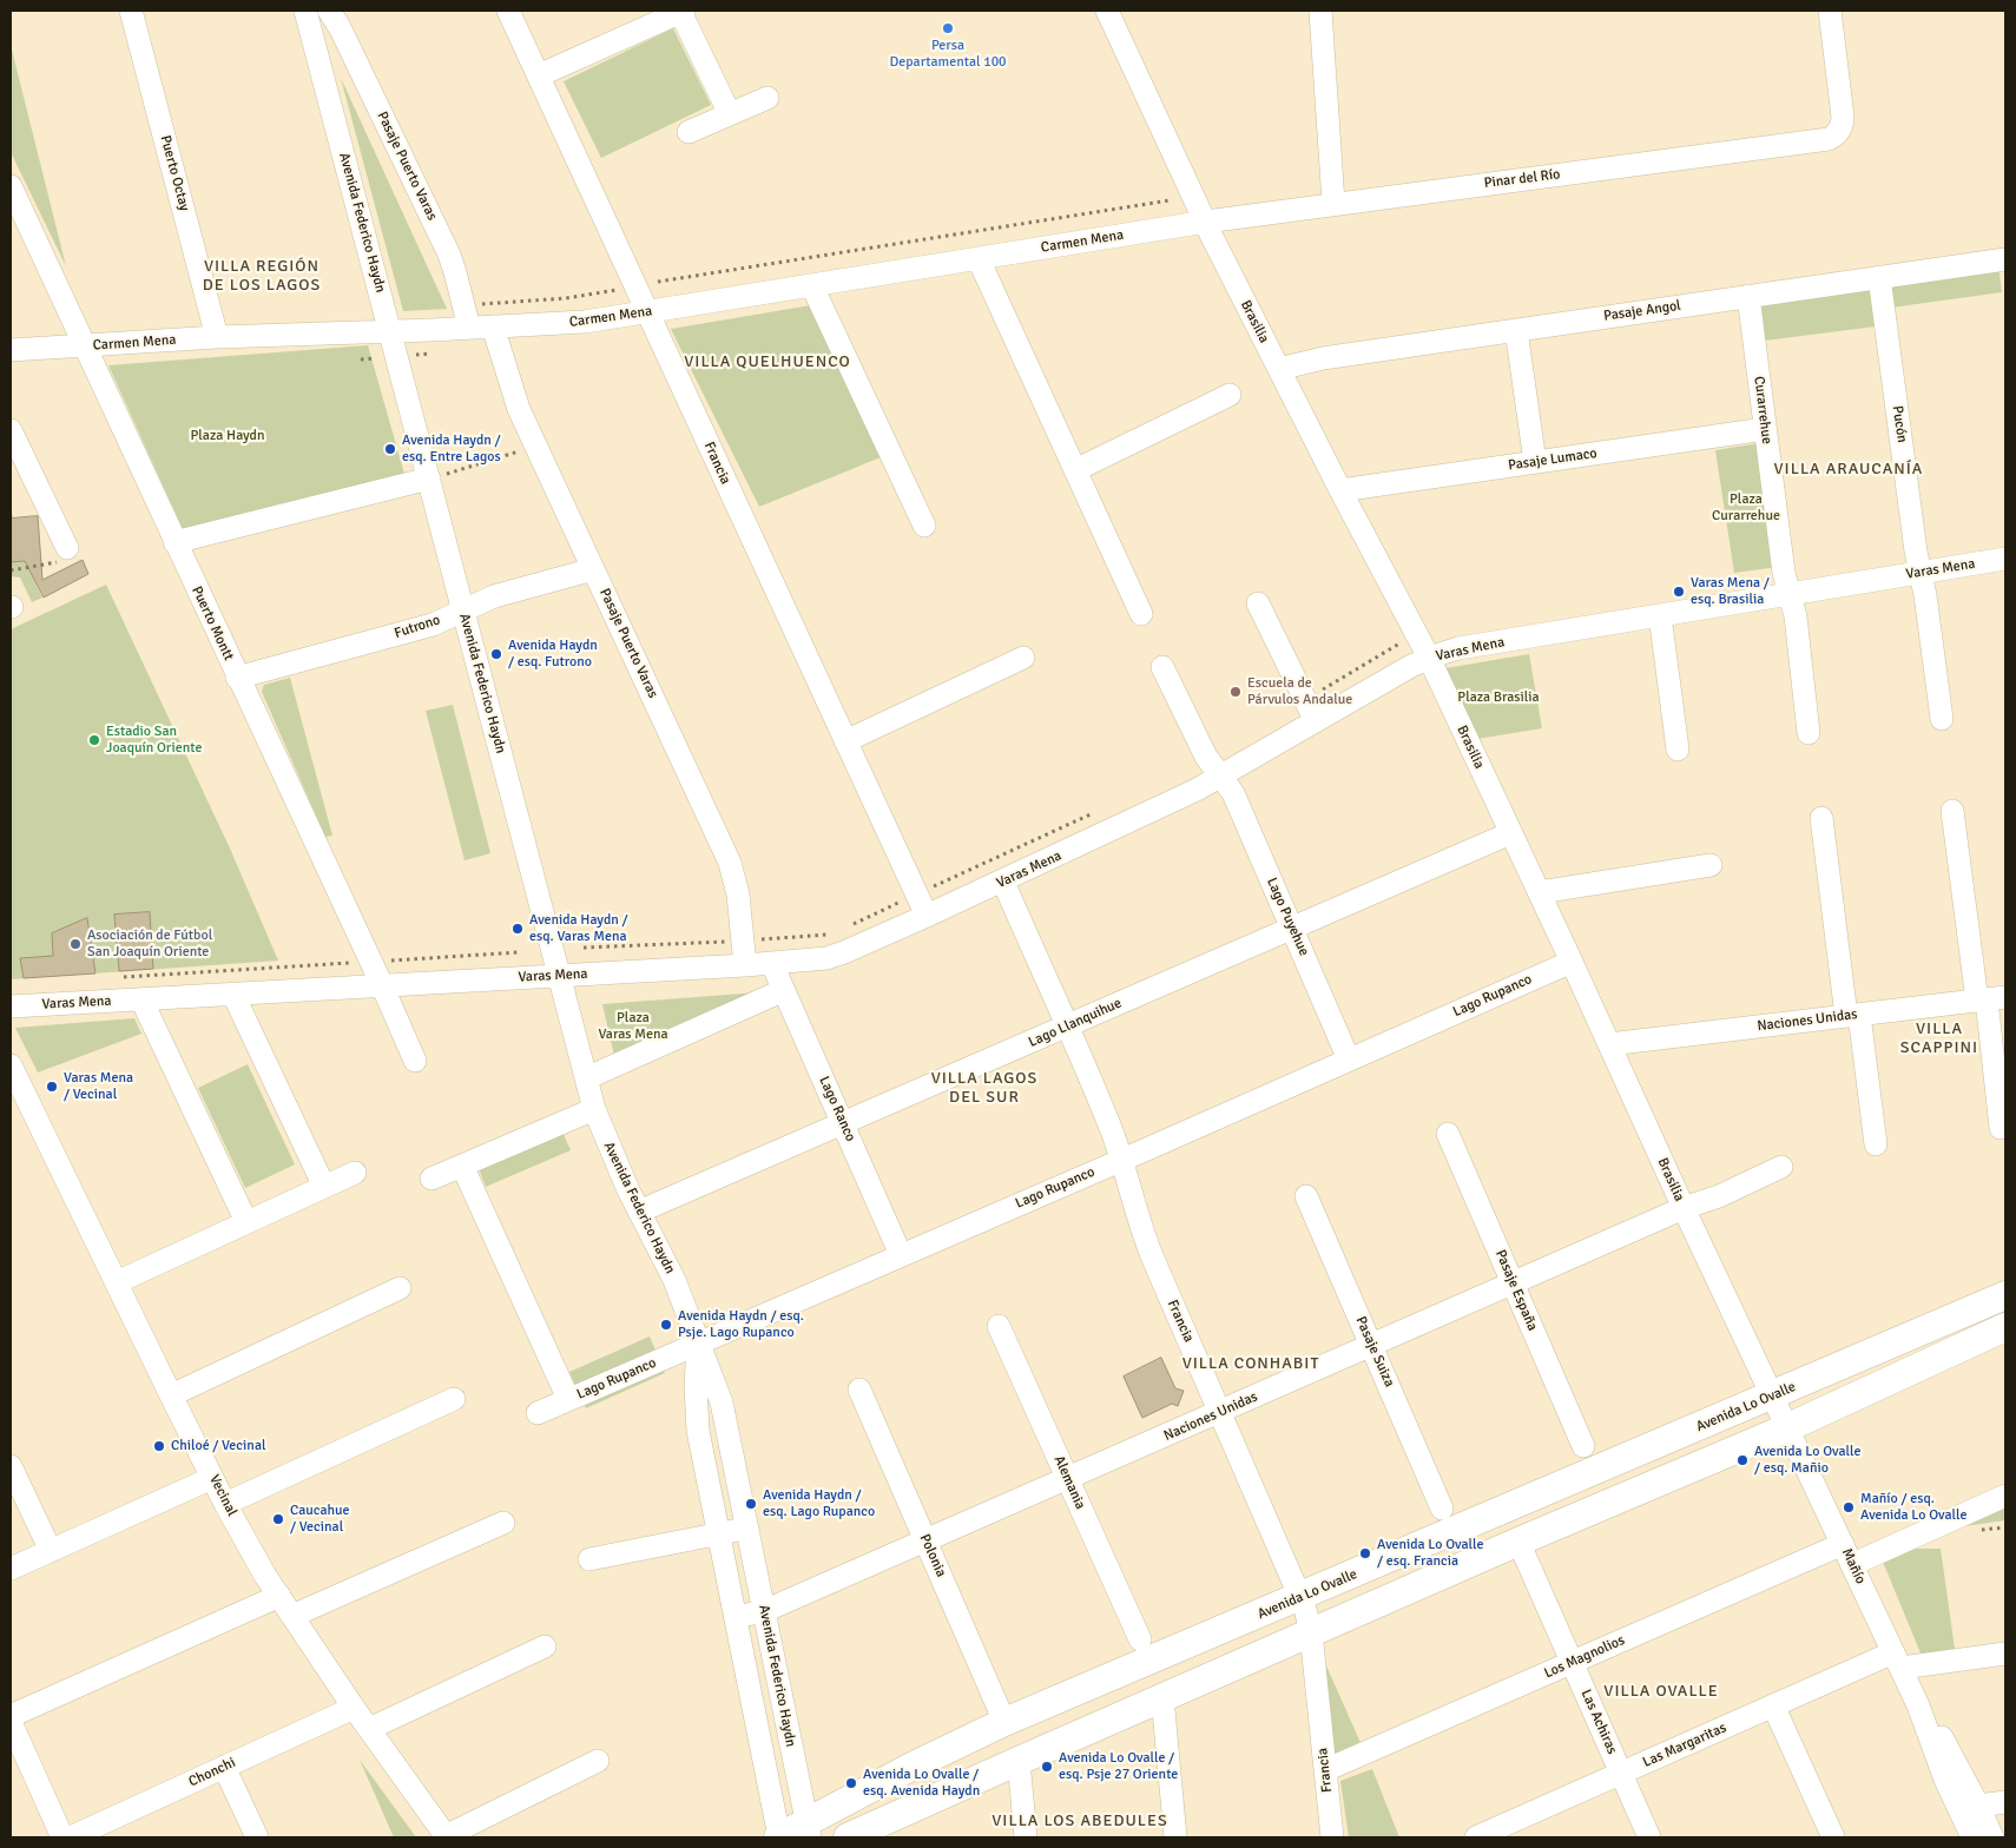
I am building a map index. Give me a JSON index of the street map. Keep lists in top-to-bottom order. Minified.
{"streets":{"main road":["Avenida Lo Ovalle"],"street":["Pasaje Puerto Varas","Puerto Octay","Pinar del Río","Avenida Federico Haydn","Carmen Mena","Pasaje Angol","Brasilia","Curarrehue","Pucón","Pasaje Lumaco","Francia","Varas Mena","Puerto Montt","Futrono","Lago Puyehue","Lago Rupanco","Naciones Unidas","Lago Llanquihue","Lago Ranco","Pasaje España","Pasaje Suiza","Alemania","Vecinal","Polonia","Mañío","Los Magnolios","Las Achiras","Las Margaritas","Chonchi"]},"crossings":[["Pasaje Puerto Varas","Carmen Mena"],["Pasaje Puerto Varas","Varas Mena"],["Pasaje Puerto Varas","Futrono"],["Puerto Octay","Carmen Mena"],["Pinar del Río","Carmen Mena"],["Pinar del Río","Brasilia"],["Avenida Federico Haydn","Carmen Mena"],["Avenida Federico Haydn","Varas Mena"],["Avenida Federico Haydn","Futrono"],["Avenida Federico Haydn","Lago Rupanco"],["Avenida Federico Haydn","Naciones Unidas"],["Avenida Federico Haydn","Lago Llanquihue"],["Avenida Federico Haydn","Avenida Lo Ovalle"],["Carmen Mena","Brasilia"],["Carmen Mena","Francia"],["Carmen Mena","Puerto Montt"],["Pasaje Angol","Brasilia"],["Pasaje Angol","Curarrehue"],["Pasaje Angol","Pucón"],["Brasilia","Pasaje Lumaco"],["Brasilia","Varas Mena"],["Brasilia","Lago Rupanco"],["Brasilia","Naciones Unidas"],["Brasilia","Lago Llanquihue"],["Brasilia","Avenida Lo Ovalle"],["Brasilia","Mañío"],["Curarrehue","Pasaje Lumaco"],["Curarrehue","Varas Mena"],["Pucón","Varas Mena"],["Francia","Varas Mena"],["Francia","Lago Rupanco"],["Francia","Naciones Unidas"],["Francia","Lago Llanquihue"],["Francia","Avenida Lo Ovalle"],["Francia","Los Magnolios"],["Varas Mena","Puerto Montt"],["Varas Mena","Lago Puyehue"],["Varas Mena","Lago Ranco"],["Puerto Montt","Futrono"],["Lago Puyehue","Lago Rupanco"],["Lago Puyehue","Lago Llanquihue"],["Lago Rupanco","Lago Ranco"],["Naciones Unidas","Pasaje España"],["Naciones Unidas","Pasaje Suiza"],["Naciones Unidas","Alemania"],["Naciones Unidas","Polonia"],["Lago Llanquihue","Lago Ranco"],["Avenida Lo Ovalle","Polonia"],["Vecinal","Chonchi"],["Mañío","Los Magnolios"],["Mañío","Las Margaritas"],["Los Magnolios","Las Achiras"],["Las Achiras","Las Margaritas"]],"districts":["VILLA REGIÓN DE LOS LAGOS","VILLA QUELHUENCO","VILLA ARAUCANÍA","VILLA SCAPPINI","VILLA LAGOS DEL SUR","VILLA CONHABIT","VILLA OVALLE","VILLA LOS ABEDULES"],"parks":["Plaza Haydn","Plaza Curarrehue","Plaza Brasilia","Plaza Varas Mena"],"places":["Persa Departamental 100","Avenida Haydn / esq. Entre Lagos","Varas Mena / esq. Brasilia","Avenida Haydn / esq. Futrono","Escuela de Párvulos Andalue","Estadio San Joaquín Oriente","Avenida Haydn / esq. Varas Mena","Asociación de Fútbol San Joaquín Oriente","Varas Mena / Vecinal","Avenida Haydn / esq. Psje. Lago Rupanco","Chiloé / Vecinal","Avenida Lo Ovalle / esq. Mañio","Avenida Haydn / esq. Lago Rupanco","Mañío / esq. Avenida Lo Ovalle","Caucahue / Vecinal","Avenida Lo Ovalle / esq. Francia","Avenida Lo Ovalle / esq. Psje 27 Oriente","Avenida Lo Ovalle / esq. Avenida Haydn"]}
